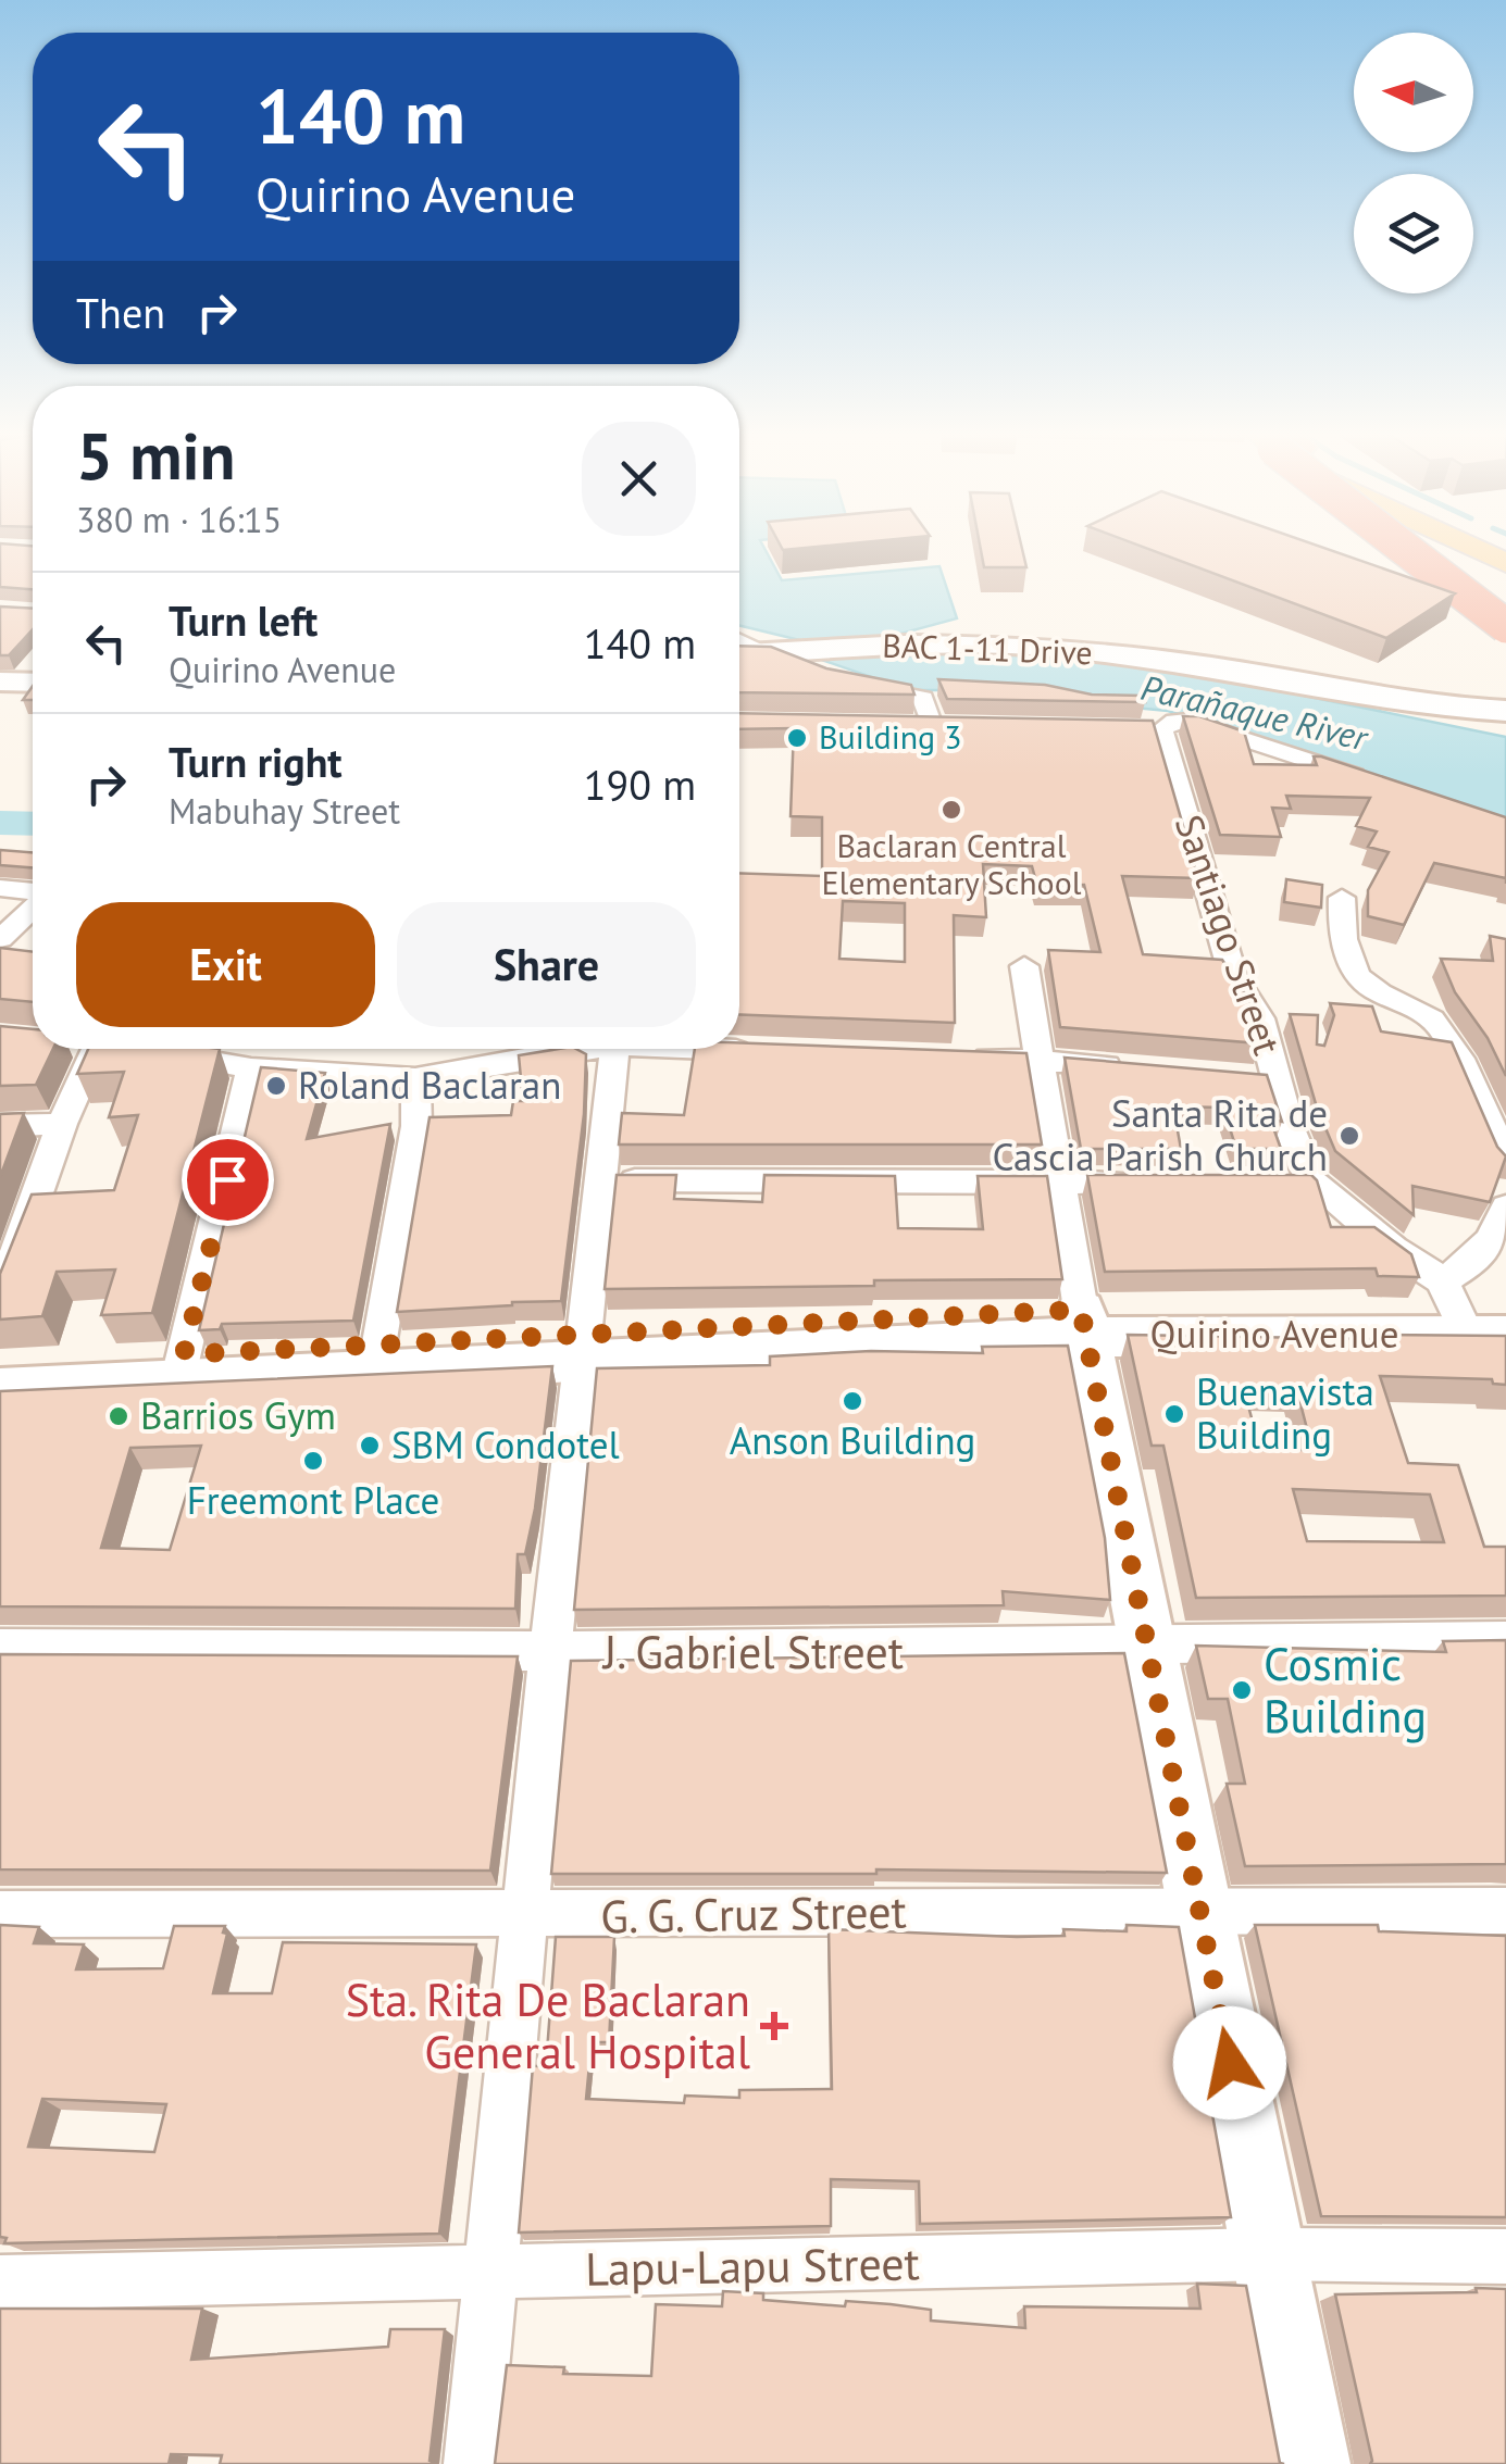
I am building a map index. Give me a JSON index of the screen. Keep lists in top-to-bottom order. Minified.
{"streets":{"street":["BAC 1-11 Drive","Santiago Street","Quirino Avenue","J. Gabriel Street","G. G. Cruz Street","Lapu-Lapu Street"]},"crossings":[["Santiago Street","Quirino Avenue"]],"water":["Parañaque River"],"places":{"other":["Building 3","Baclaran Central Elementary School","Roland Baclaran","Santa Rita de Cascia Parish Church","Anson Building","Buenavista Building","Barrios Gym","SBM Condotel","Freemont Place","Cosmic Building"],"health":["Sta. Rita De Baclaran General Hospital"]},"north":"left","page":{"turn":["140 m","Quirino Avenue"],"then":"Then","heading":["5 min","380 m · 16:15"],"list":[{"name":"Turn left","note":"Quirino Avenue","value":"140 m"},{"name":"Turn right","note":"Mabuhay Street","value":"190 m"}],"buttons":["Exit","Share"]}}
